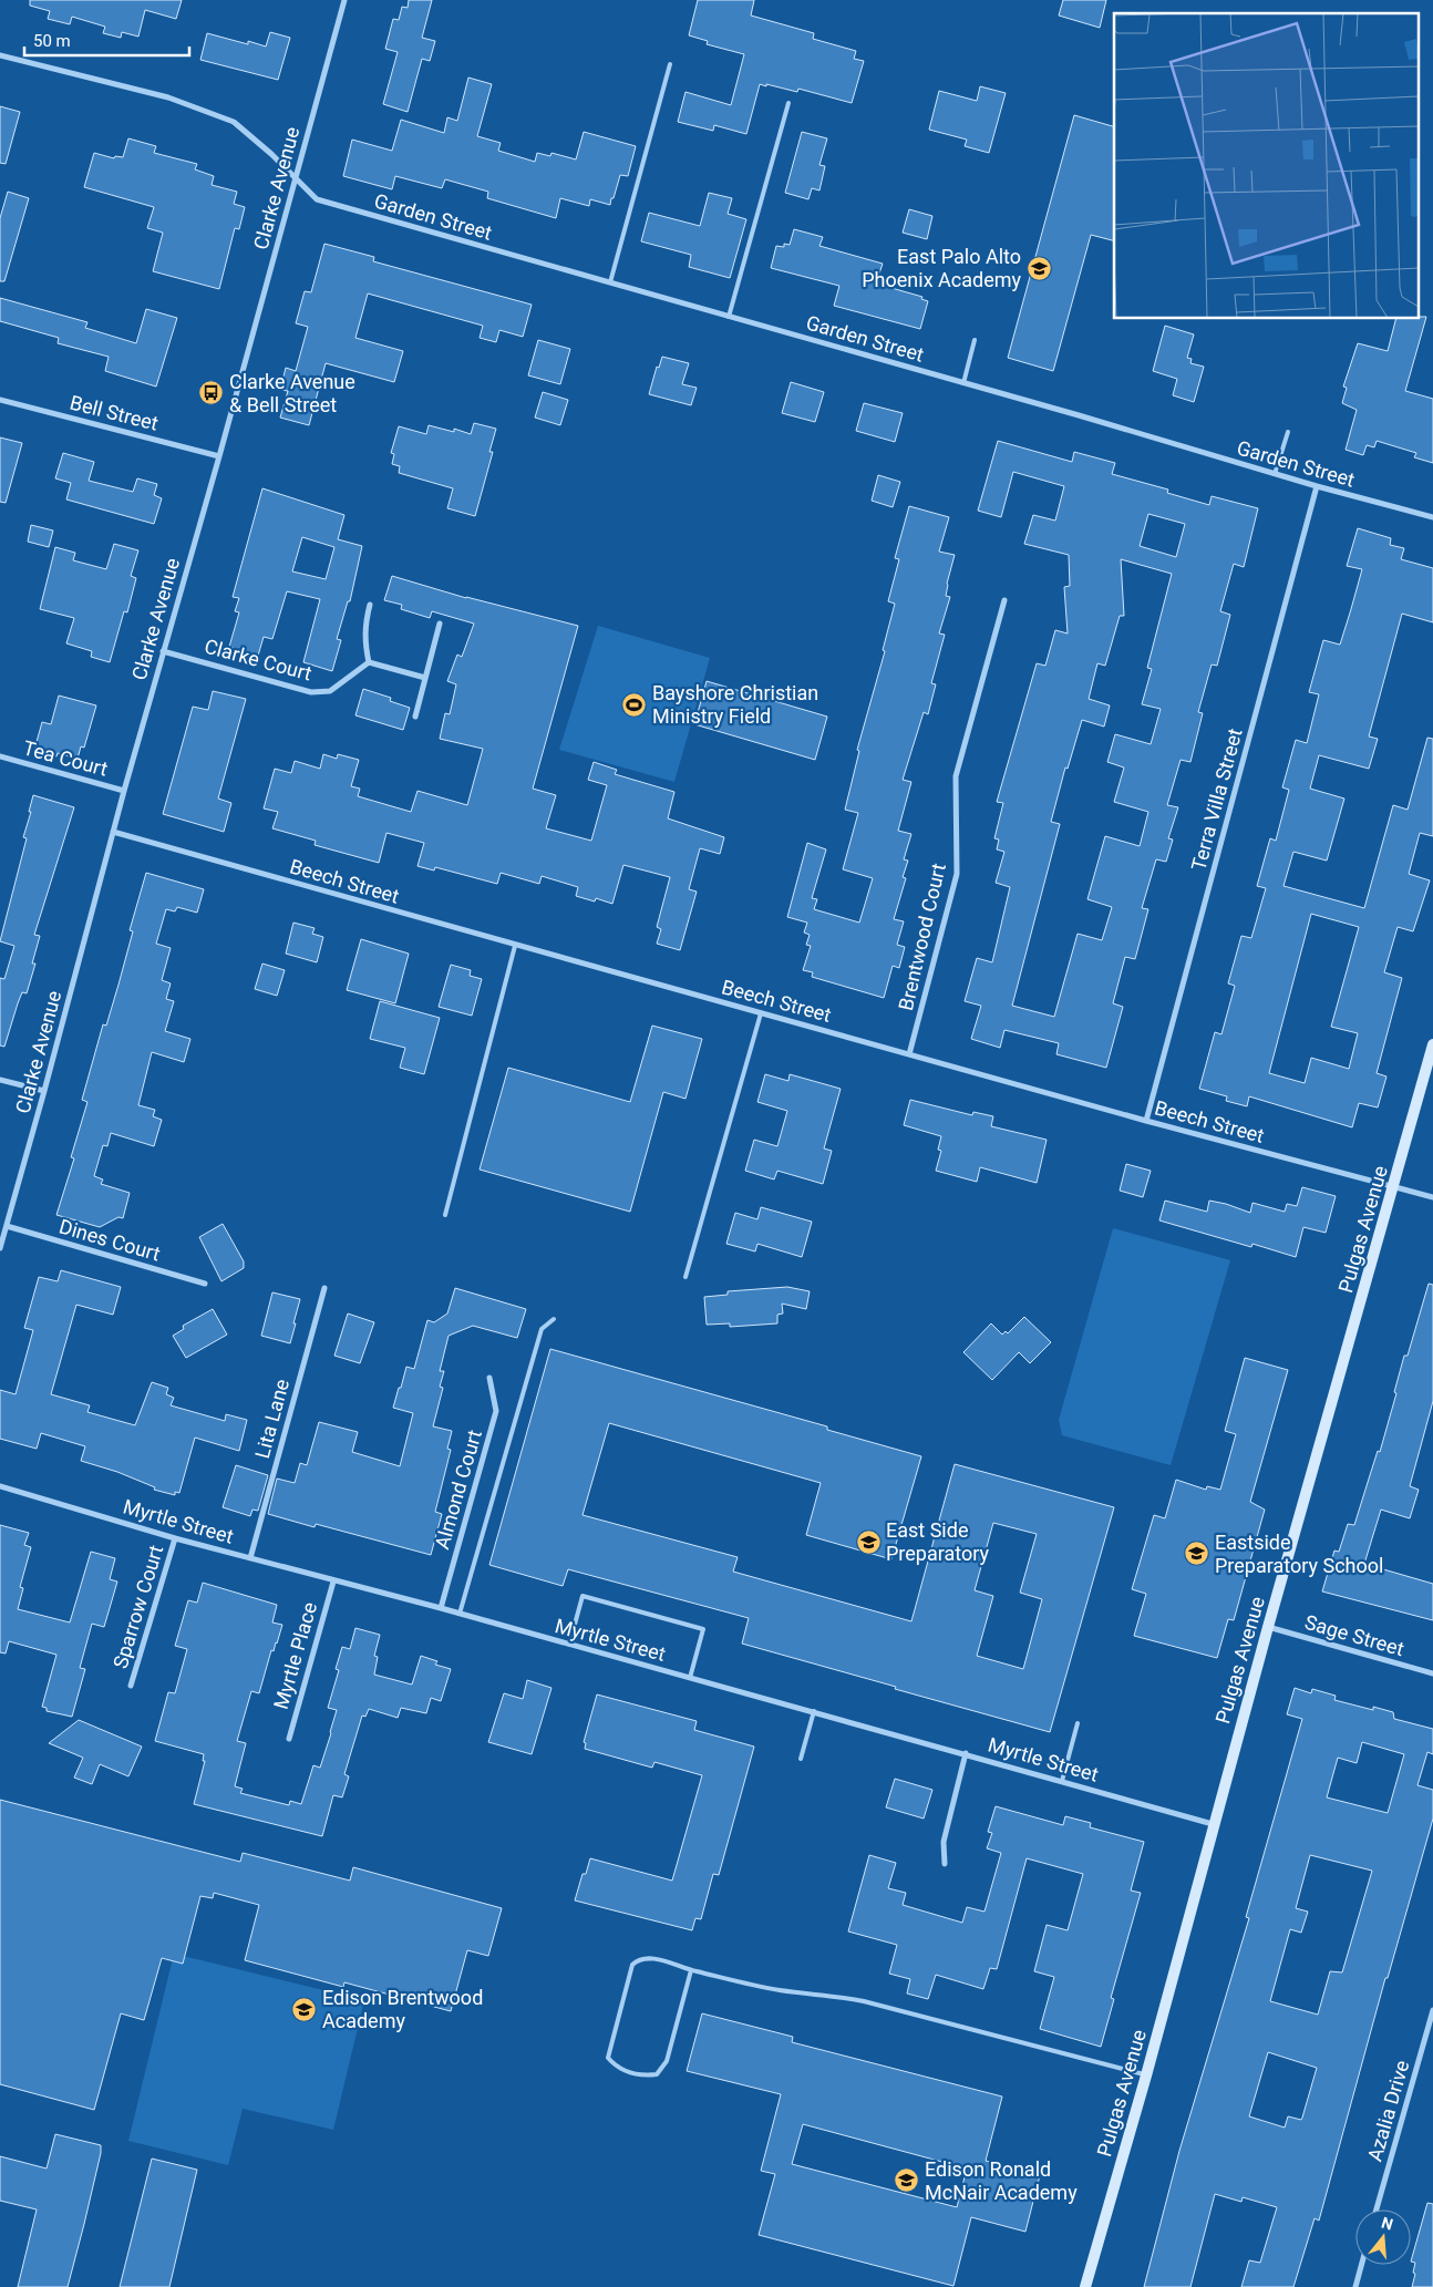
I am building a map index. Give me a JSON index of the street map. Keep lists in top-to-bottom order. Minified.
{"streets":{"street":["Clarke Avenue","Garden Street","Bell Street","Clarke Court","Tea Court","Terra Villa Street","Beech Street","Brentwood Court","Pulgas Avenue","Dines Court","Lita Lane","Almond Court","Myrtle Street","Sparrow Court","Sage Street","Myrtle Place","Azalia Drive"]},"crossings":[["Clarke Avenue","Garden Street"],["Clarke Avenue","Bell Street"],["Clarke Avenue","Clarke Court"],["Clarke Avenue","Tea Court"],["Clarke Avenue","Beech Street"],["Clarke Avenue","Dines Court"],["Garden Street","Terra Villa Street"],["Terra Villa Street","Beech Street"],["Beech Street","Brentwood Court"],["Beech Street","Pulgas Avenue"],["Pulgas Avenue","Myrtle Street"],["Pulgas Avenue","Sage Street"],["Lita Lane","Myrtle Street"],["Almond Court","Myrtle Street"],["Myrtle Street","Sparrow Court"],["Myrtle Street","Myrtle Place"]],"places":{"school or university":["East Palo Alto Phoenix Academy","East Side Preparatory","Eastside Preparatory School","Edison Brentwood Academy","Edison Ronald McNair Academy"],"bus stop":["Clarke Avenue & Bell Street"],"sports":["Bayshore Christian Ministry Field"]},"scale_bar":"50 m","north":"top"}
